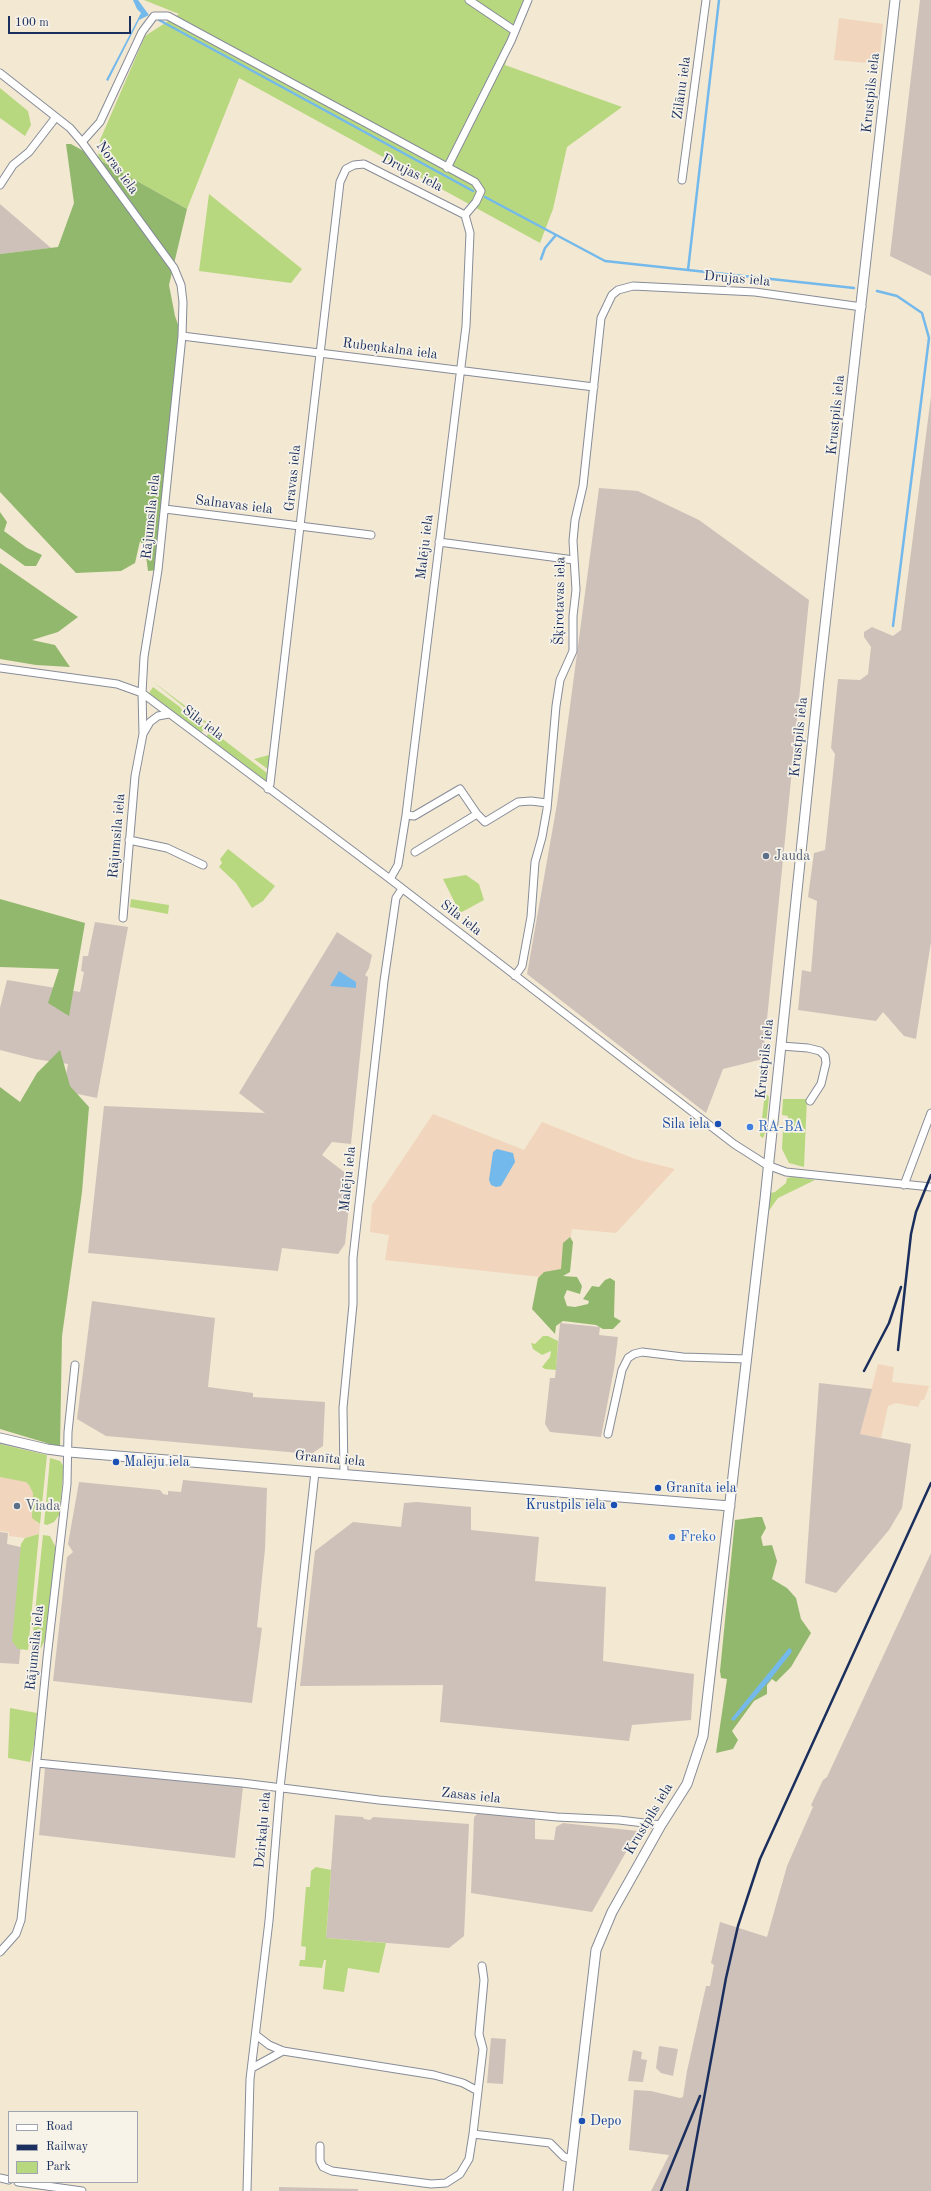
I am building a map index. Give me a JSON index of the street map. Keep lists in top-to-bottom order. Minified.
{"streets":{"street":["Zilānu iela","Krustpils iela","Noras iela","Drujas iela","Rubeņkalna iela","Gravas iela","Salnavas iela","Rājumsila iela","Malēju iela","Šķirotavas iela","Sila iela","Granīta iela","Zasas iela","Dzirkaļu iela"]},"crossings":[["Krustpils iela","Drujas iela"],["Krustpils iela","Sila iela"],["Krustpils iela","Granīta iela"],["Krustpils iela","Zasas iela"],["Noras iela","Rājumsila iela"],["Drujas iela","Gravas iela"],["Drujas iela","Malēju iela"],["Drujas iela","Šķirotavas iela"],["Rubeņkalna iela","Gravas iela"],["Rubeņkalna iela","Rājumsila iela"],["Rubeņkalna iela","Malēju iela"],["Rubeņkalna iela","Šķirotavas iela"],["Gravas iela","Salnavas iela"],["Gravas iela","Sila iela"],["Salnavas iela","Rājumsila iela"],["Rājumsila iela","Sila iela"],["Rājumsila iela","Granīta iela"],["Rājumsila iela","Zasas iela"],["Malēju iela","Sila iela"],["Malēju iela","Granīta iela"],["Šķirotavas iela","Sila iela"],["Granīta iela","Dzirkaļu iela"],["Zasas iela","Dzirkaļu iela"]],"places":["Jauda","Sila iela","RA-BA","Malēju iela","Granīta iela","Krustpils iela","Viada","Freko","Depo"],"legend":["Road","Railway","Park"],"scale_bar":"100 m"}
